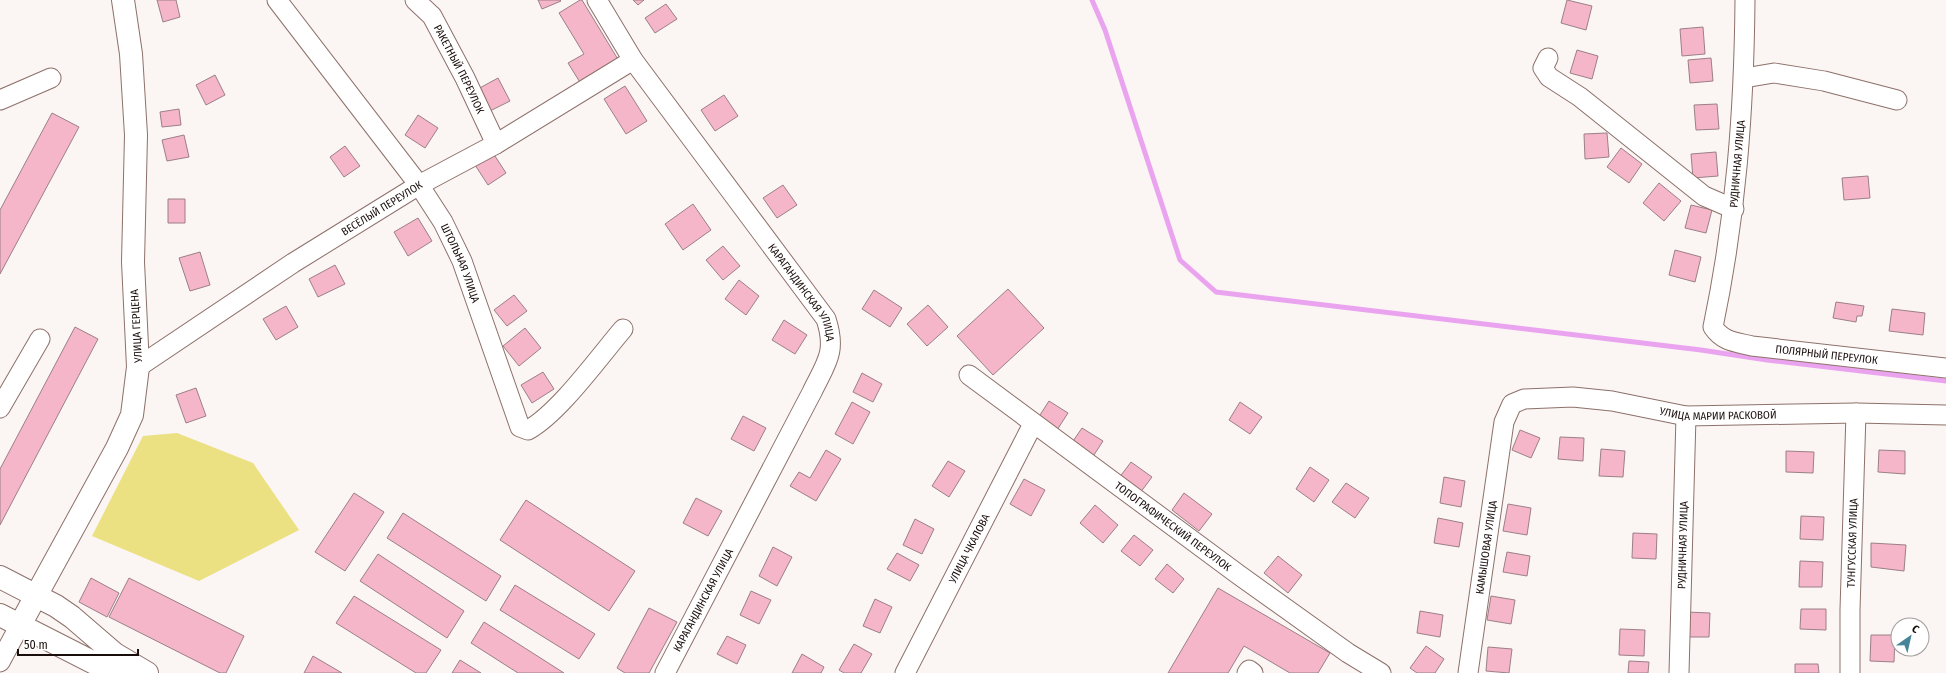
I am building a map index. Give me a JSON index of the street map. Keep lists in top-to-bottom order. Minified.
{"streets":{"main road":["УЛИЦА ГЕРЦЕНА"],"street":["РАКЕТНЫЙ ПЕРЕУЛОК","РУДНИЧНАЯ УЛИЦА","ВЕСЁЛЫЙ ПЕРЕУЛОК","ШТОЛЬНАЯ УЛИЦА","КАРАГАНДИНСКАЯ УЛИЦА","ПОЛЯРНЫЙ ПЕРЕУЛОК","УЛИЦА МАРИИ РАСКОВОЙ","ТОПОГРАФИЧЕСКИЙ ПЕРЕУЛОК","ТУНГУССКАЯ УЛИЦА","КАМЫШОВАЯ УЛИЦА","УЛИЦА ЧКАЛОВА"]},"crossings":[["РАКЕТНЫЙ ПЕРЕУЛОК","ВЕСЁЛЫЙ ПЕРЕУЛОК"],["РУДНИЧНАЯ УЛИЦА","ПОЛЯРНЫЙ ПЕРЕУЛОК"],["РУДНИЧНАЯ УЛИЦА","УЛИЦА МАРИИ РАСКОВОЙ"],["ВЕСЁЛЫЙ ПЕРЕУЛОК","ШТОЛЬНАЯ УЛИЦА"],["ВЕСЁЛЫЙ ПЕРЕУЛОК","КАРАГАНДИНСКАЯ УЛИЦА"],["ВЕСЁЛЫЙ ПЕРЕУЛОК","УЛИЦА ГЕРЦЕНА"],["УЛИЦА МАРИИ РАСКОВОЙ","ТУНГУССКАЯ УЛИЦА"],["УЛИЦА МАРИИ РАСКОВОЙ","КАМЫШОВАЯ УЛИЦА"],["ТОПОГРАФИЧЕСКИЙ ПЕРЕУЛОК","УЛИЦА ЧКАЛОВА"]],"scale_bar":"50 m","north":"top right"}
